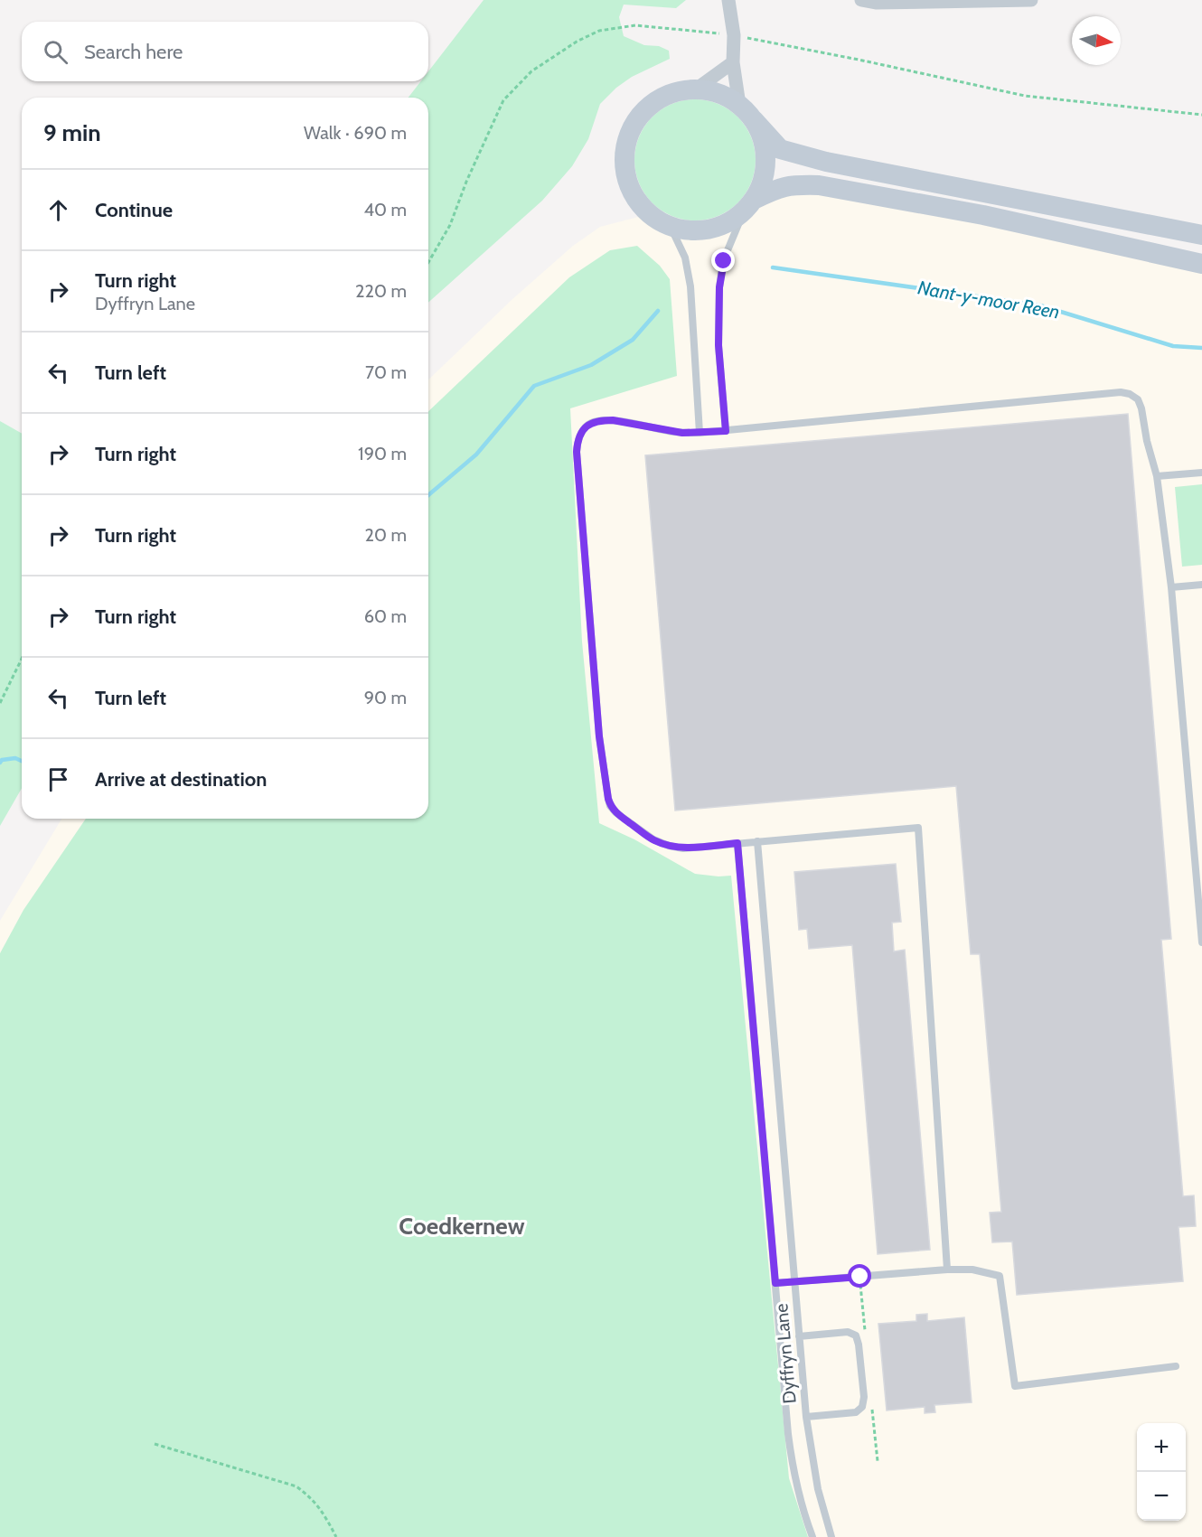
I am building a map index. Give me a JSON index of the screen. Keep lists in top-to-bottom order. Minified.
{"streets":{"lane":["Dyffryn Lane"]},"districts":["Coedkernew"],"water":["Nant-y-moor Reen"],"north":"right","page":{"search":"Search here","heading":["9 min","Walk · 690 m"],"list":[["Continue","40 m"],["Turn right","Dyffryn Lane","220 m"],["Turn left","70 m"],["Turn right","190 m"],["Turn right","20 m"],["Turn right","60 m"],["Turn left","90 m"],"Arrive at destination"],"map_buttons":["+","−"]}}
